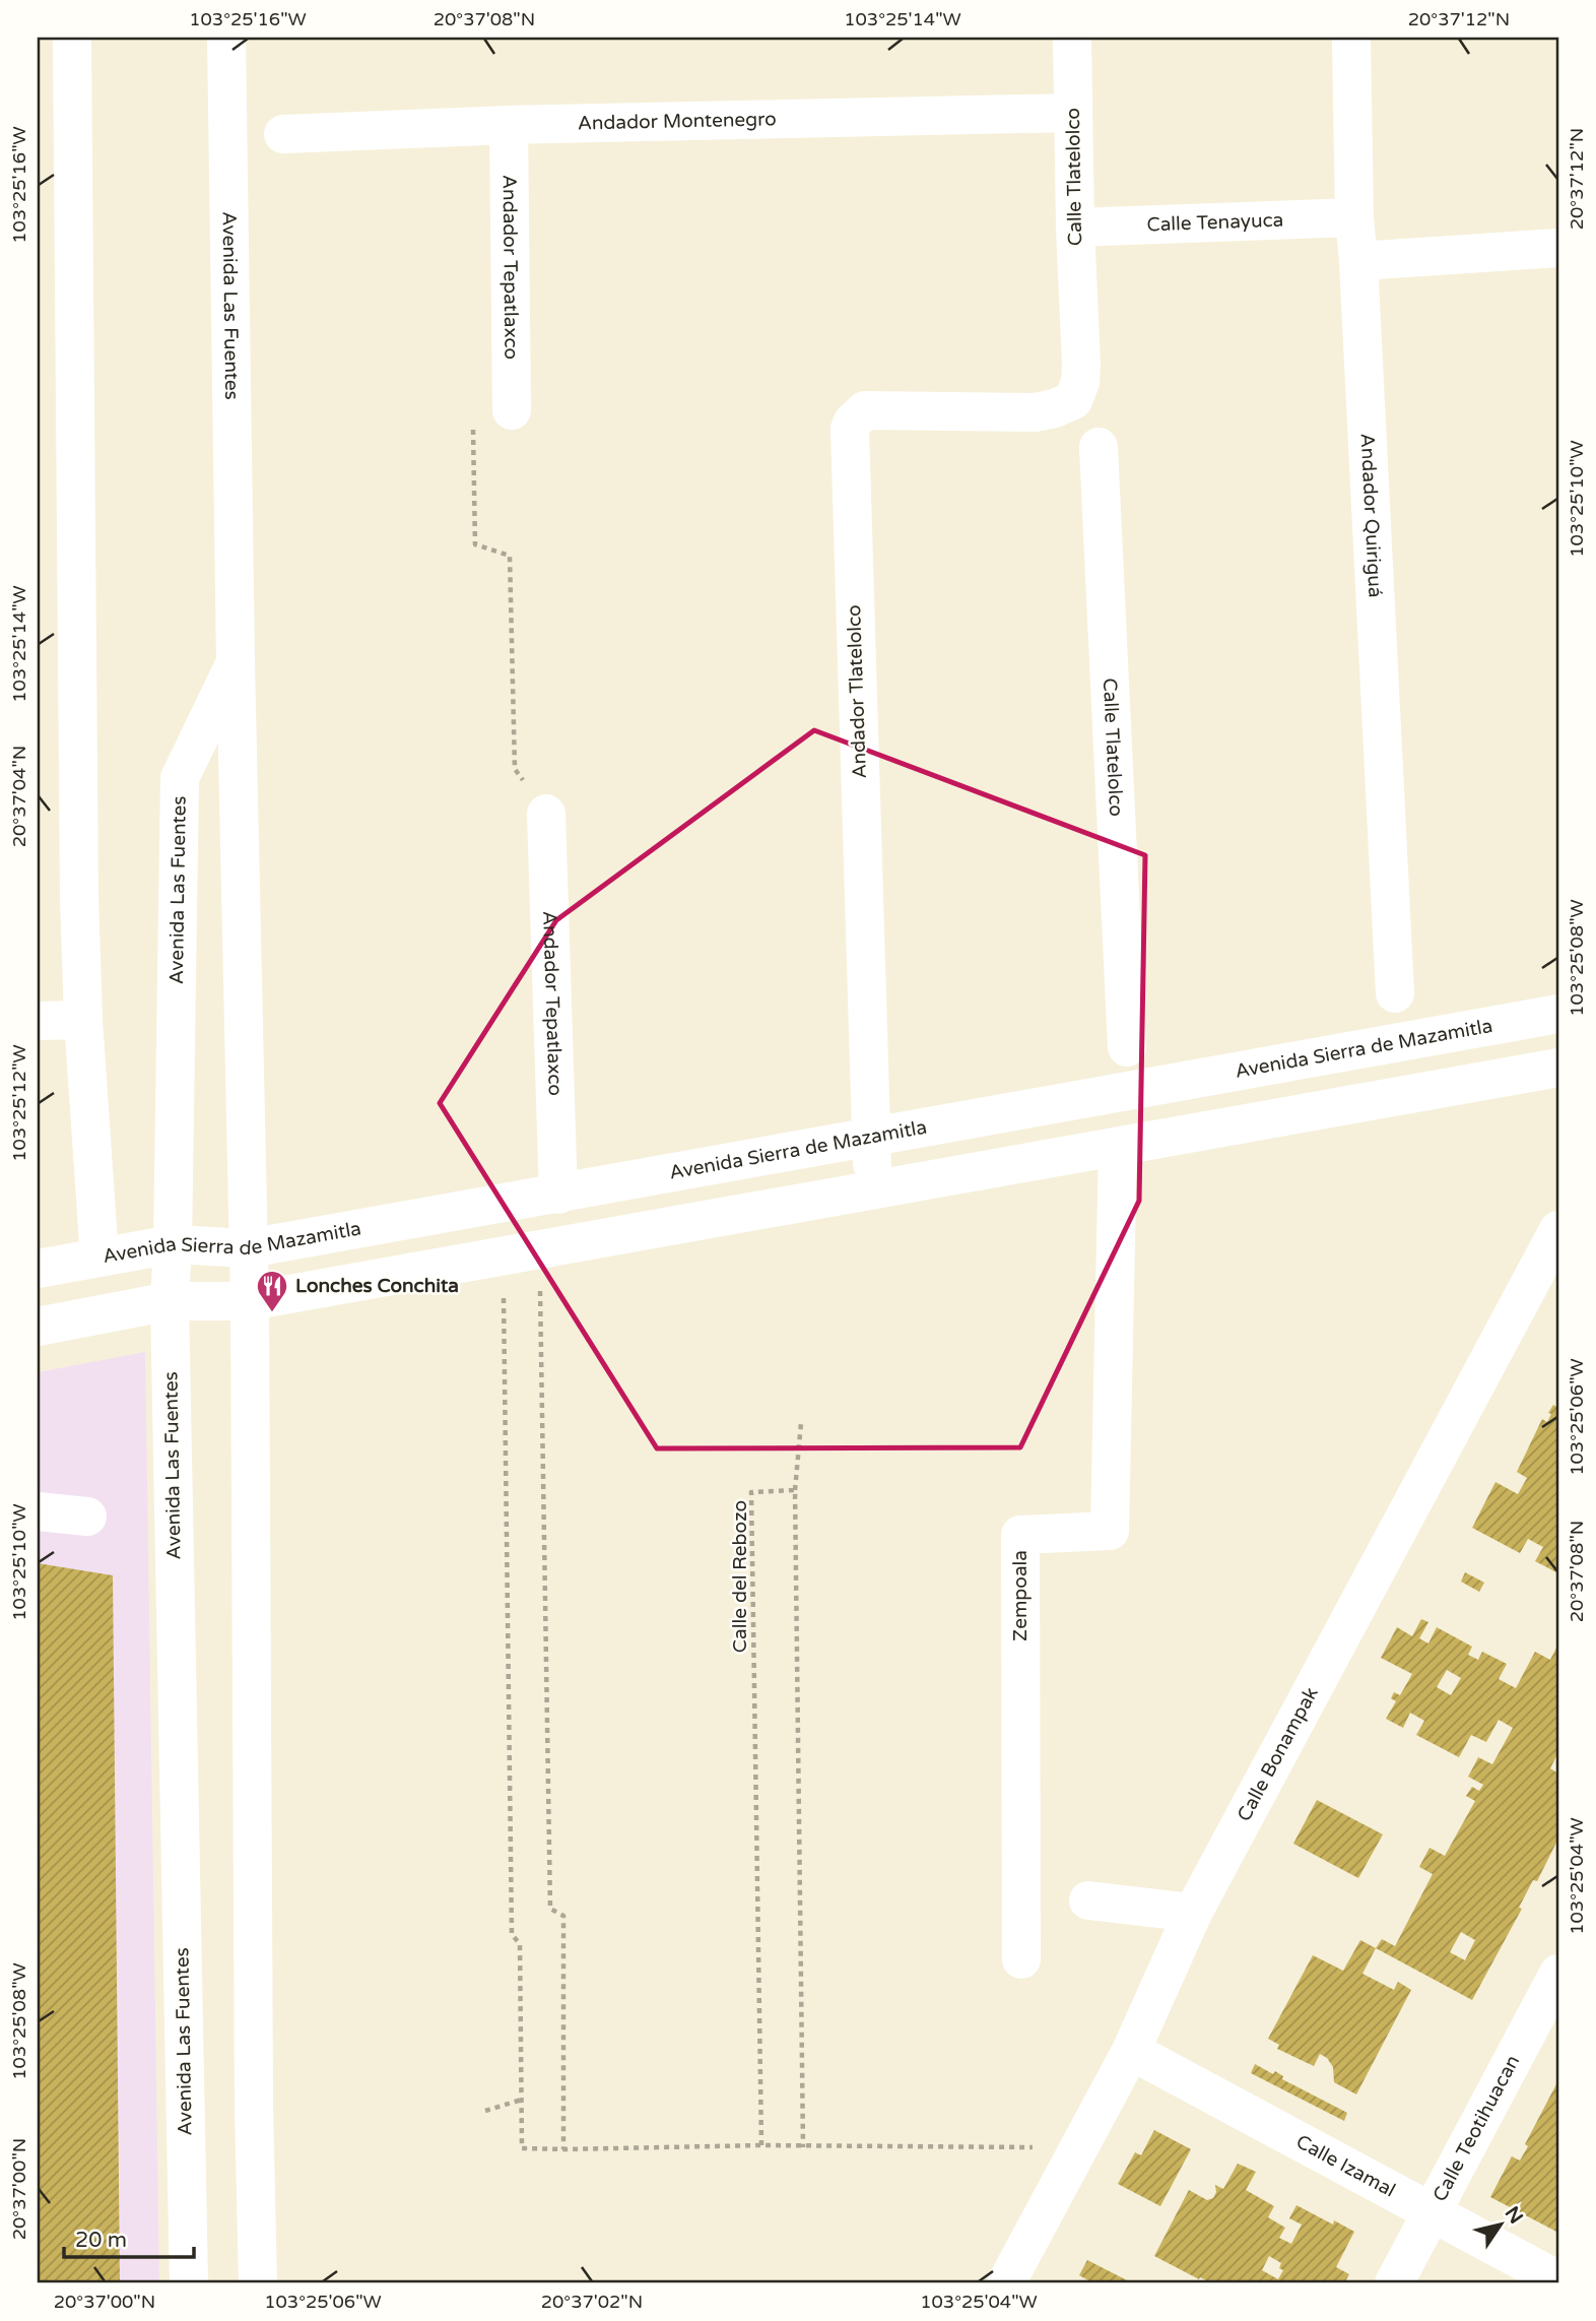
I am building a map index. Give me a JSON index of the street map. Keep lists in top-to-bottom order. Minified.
{"streets":{"street":["Andador Montenegro","Calle Tlatelolco","Calle Tenayuca","Andador Tepatlaxco","Avenida Las Fuentes","Andador Quiriguá","Andador Tlatelolco","Avenida Sierra de Mazamitla","Zempoala","Calle Bonampak","Calle Teotihuacan","Calle Izamal"],"path":["Calle del Rebozo"]},"crossings":[["Andador Montenegro","Calle Tlatelolco"],["Andador Montenegro","Andador Tepatlaxco"],["Calle Tlatelolco","Calle Tenayuca"],["Calle Tlatelolco","Andador Tlatelolco"],["Calle Tenayuca","Andador Quiriguá"],["Andador Tepatlaxco","Avenida Sierra de Mazamitla"],["Avenida Las Fuentes","Avenida Sierra de Mazamitla"],["Andador Tlatelolco","Avenida Sierra de Mazamitla"],["Calle Bonampak","Calle Izamal"],["Calle Teotihuacan","Calle Izamal"]],"places":{"restaurant":["Lonches Conchita"]},"scale_bar":"20 m","north":"top right","coordinates":["103°25'16\"W","20°37'08\"N","103°25'14\"W","20°37'12\"N","103°25'10\"W","20°37'04\"N","103°25'08\"W","103°25'12\"W","103°25'06\"W","103°25'04\"W","20°37'00\"N","20°37'02\"N"]}
